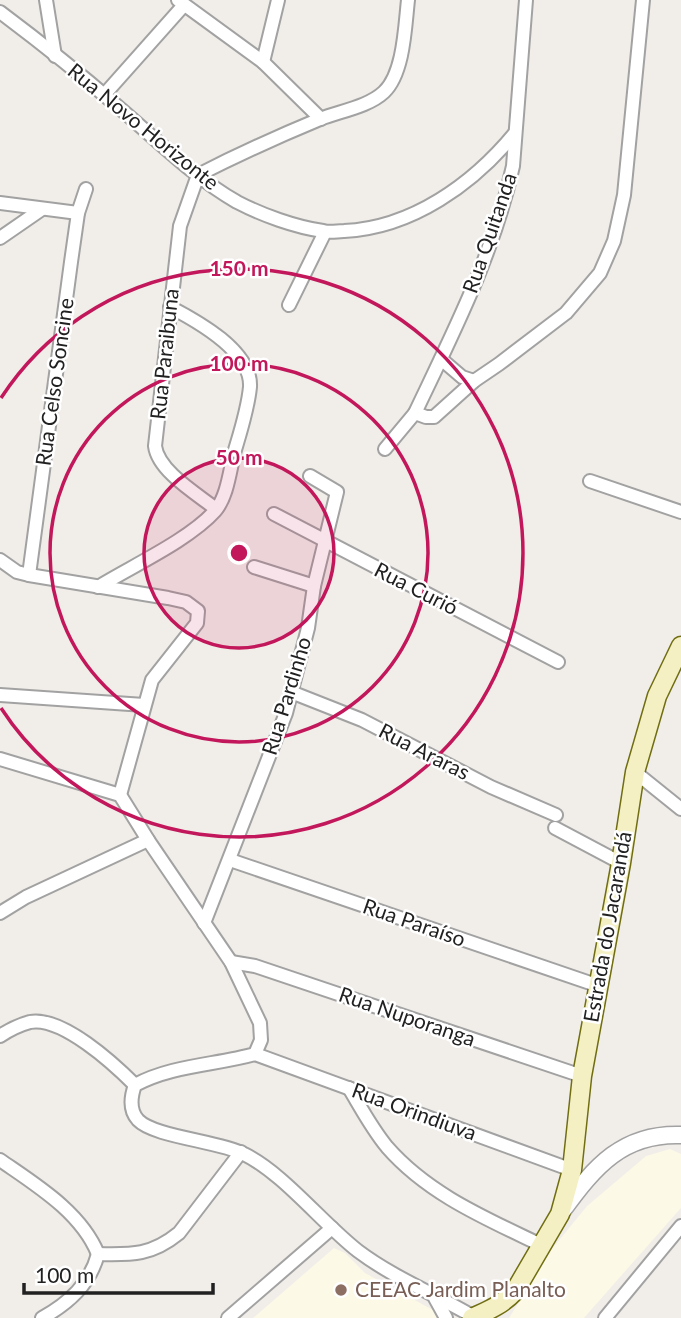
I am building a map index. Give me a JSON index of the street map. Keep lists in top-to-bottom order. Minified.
{"streets":{"main road":["Estrada do Jacarandá"],"street":["Rua Novo Horizonte","Rua Quitanda","Rua Paraibuna","Rua Celso Soncine","Rua Curió","Rua Pardinho","Rua Araras","Rua Paraíso","Rua Nuporanga","Rua Orindiuva"]},"crossings":[["Rua Novo Horizonte","Rua Quitanda"],["Rua Novo Horizonte","Rua Paraibuna"],["Rua Curió","Rua Pardinho"],["Rua Pardinho","Rua Araras"],["Rua Pardinho","Rua Paraíso"],["Rua Paraíso","Estrada do Jacarandá"],["Estrada do Jacarandá","Rua Nuporanga"],["Estrada do Jacarandá","Rua Orindiuva"]],"places":["CEEAC Jardim Planalto"],"scale_bar":"100 m","rings":["150 m","100 m","50 m"]}
